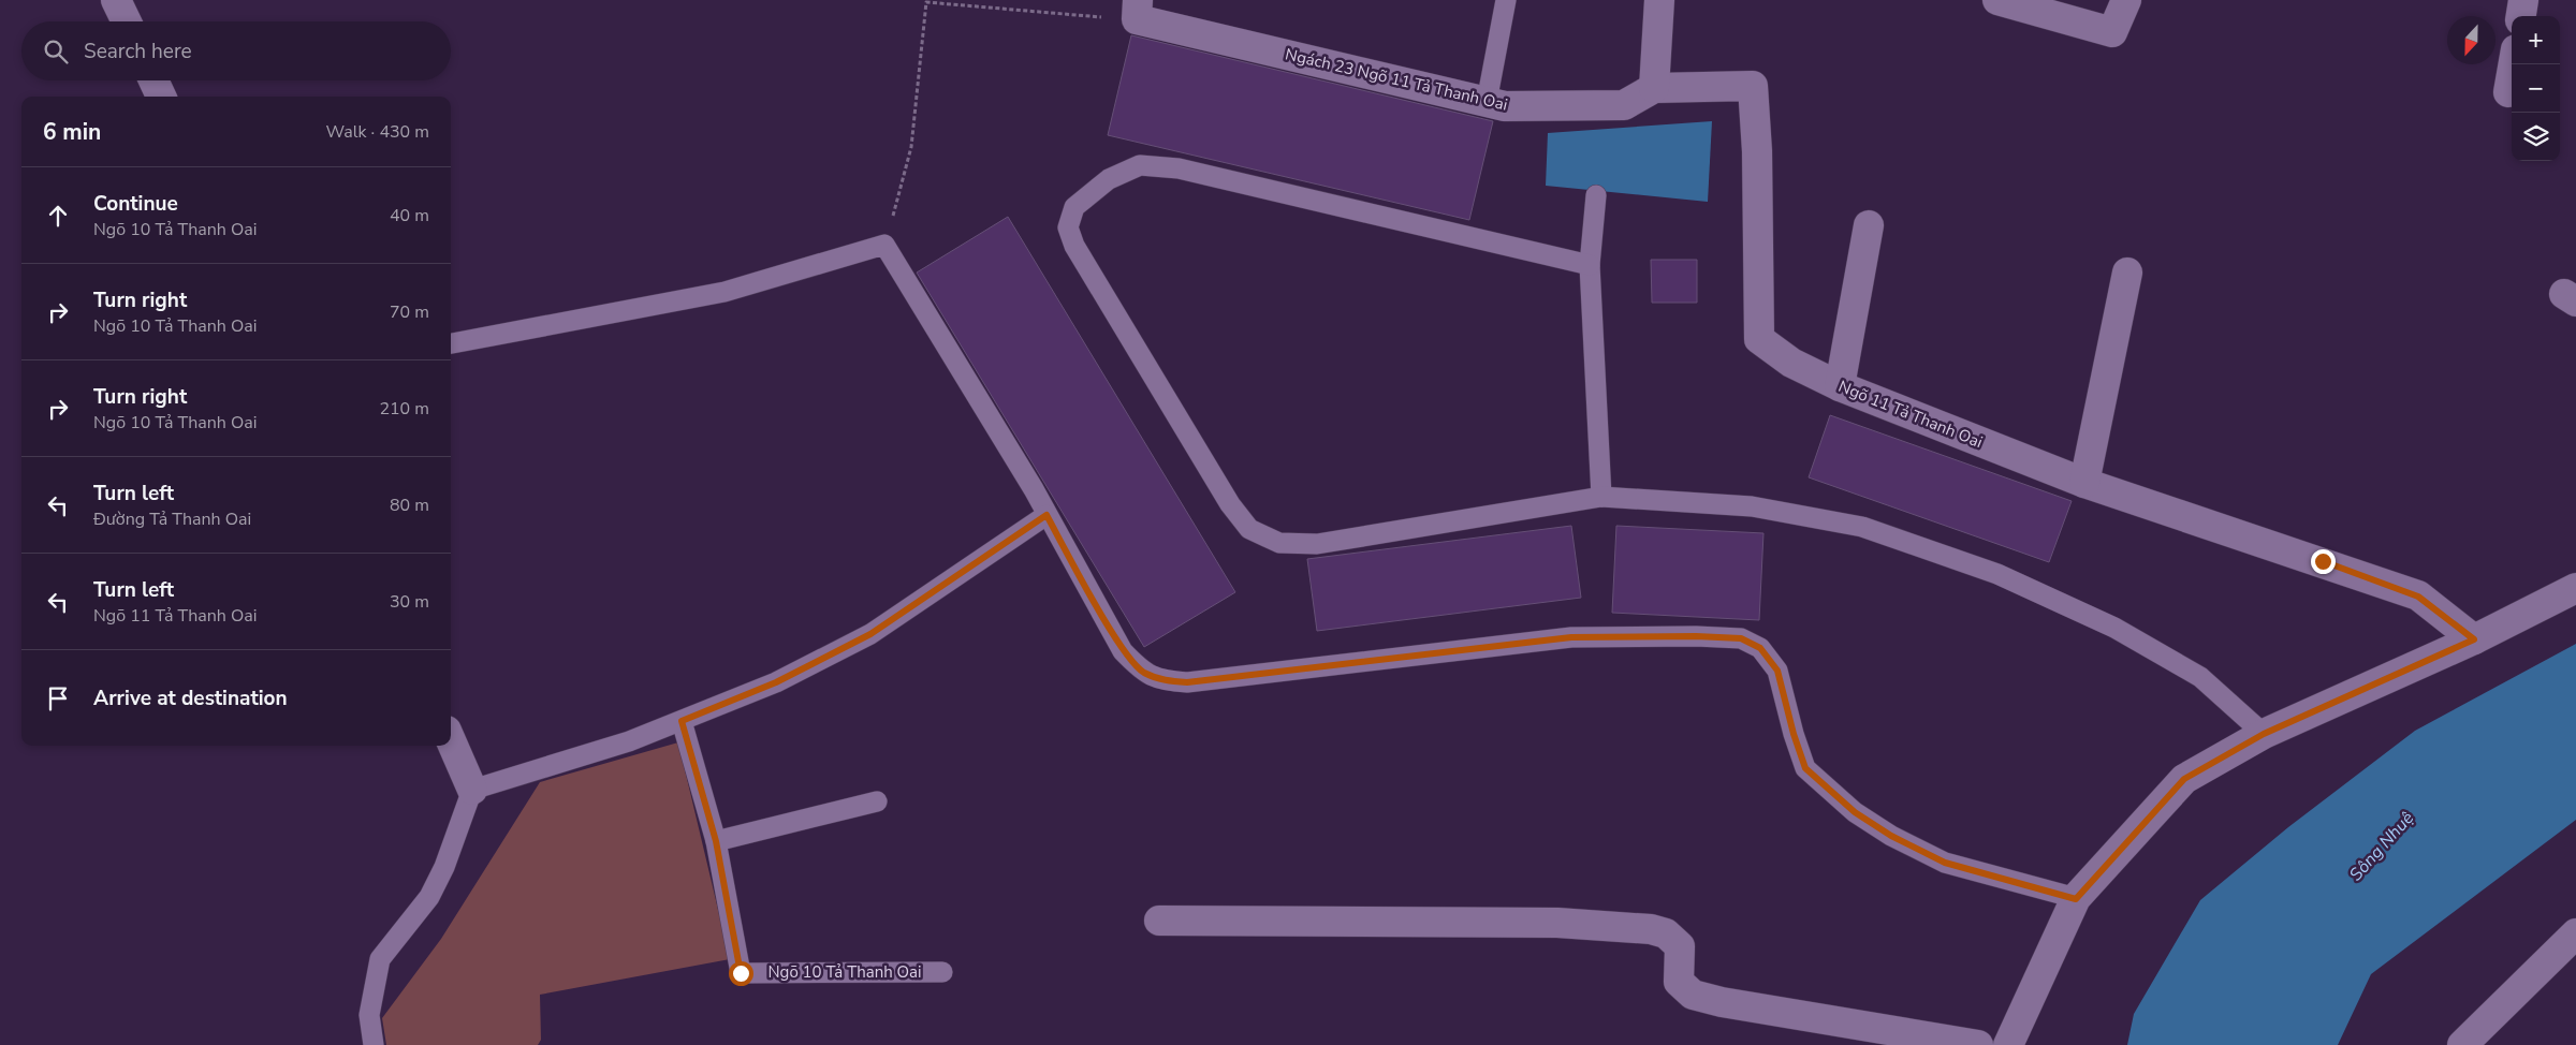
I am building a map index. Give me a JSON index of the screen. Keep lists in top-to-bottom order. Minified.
{"streets":{"street":["Ngách 23 Ngõ 11 Tả Thanh Oai","Ngõ 11 Tả Thanh Oai"],"lane":["Ngõ 10 Tả Thanh Oai"]},"crossings":[["Ngách 23 Ngõ 11 Tả Thanh Oai","Ngõ 11 Tả Thanh Oai"]],"water":["Sông Nhuệ"],"north":"bottom","page":{"map_buttons":["+","−"],"search":"Search here","heading":["6 min","Walk · 430 m"],"list":[["Continue","Ngõ 10 Tả Thanh Oai","40 m"],["Turn right","Ngõ 10 Tả Thanh Oai","70 m"],["Turn right","Ngõ 10 Tả Thanh Oai","210 m"],["Turn left","Đường Tả Thanh Oai","80 m"],["Turn left","Ngõ 11 Tả Thanh Oai","30 m"],"Arrive at destination"]}}
